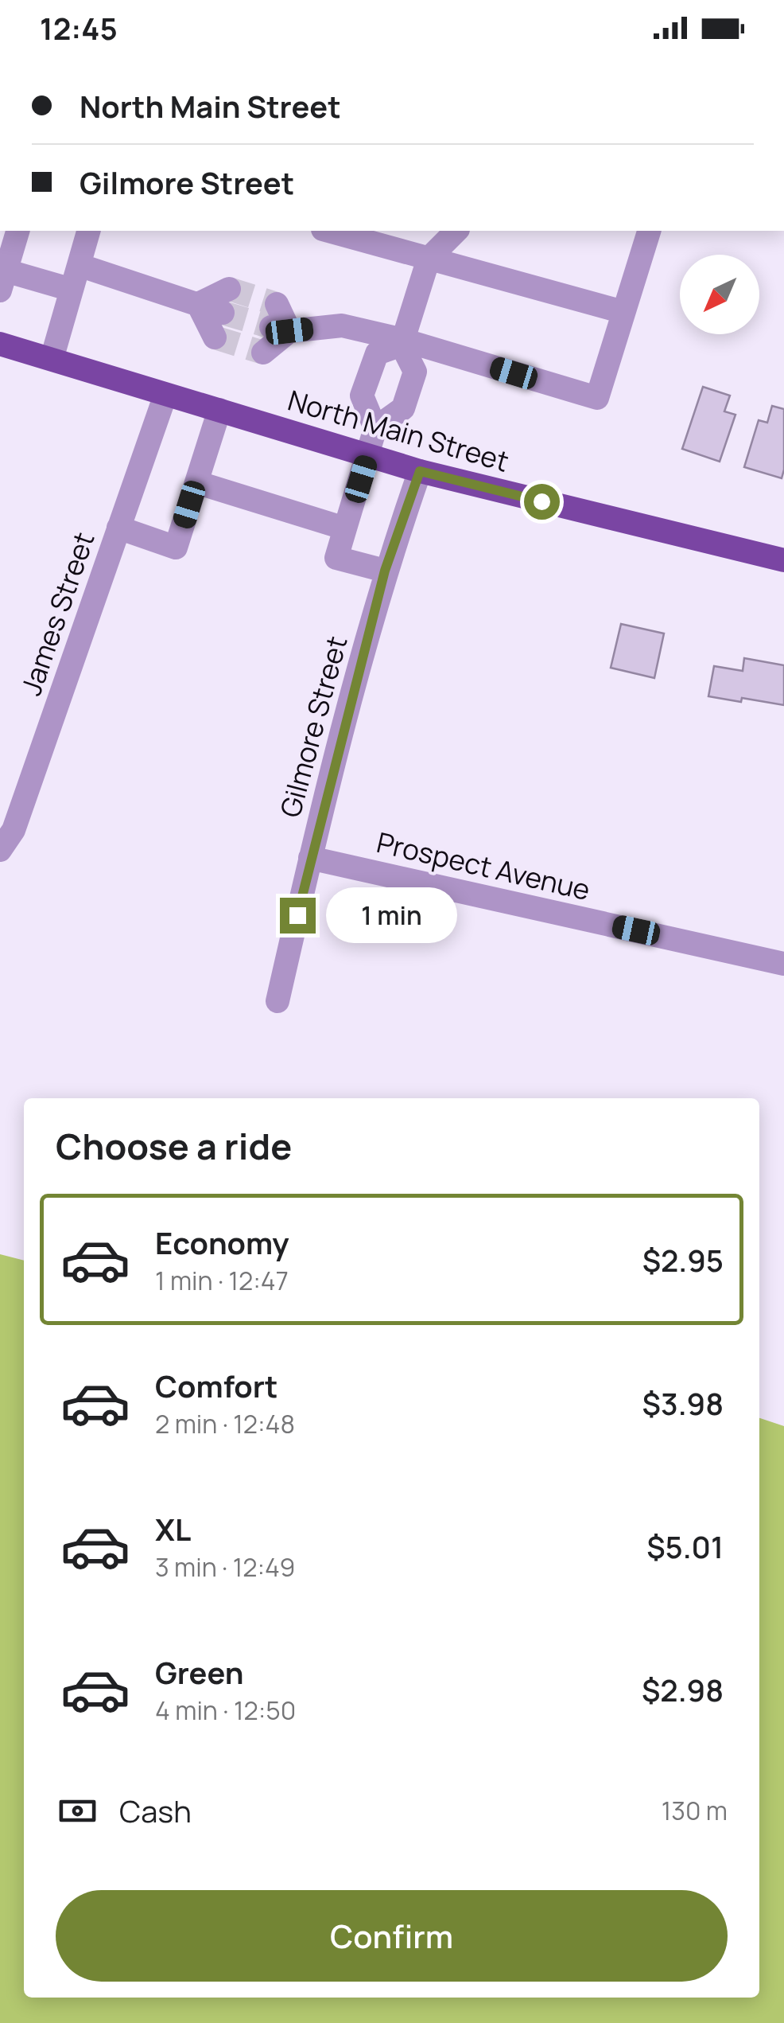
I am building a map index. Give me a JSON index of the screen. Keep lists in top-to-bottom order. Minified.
{"streets":{"main road":["North Main Street"],"street":["James Street","Gilmore Street","Prospect Avenue"]},"crossings":[["North Main Street","James Street"],["North Main Street","Gilmore Street"],["Gilmore Street","Prospect Avenue"]],"north":"bottom left","page":{"status":"12:45","banner":["North Main Street","Gilmore Street"],"bubble":"1 min","heading":"Choose a ride","list":[{"name":"Economy","note":"1 min · 12:47","value":"$2.95"},{"name":"Comfort","note":"2 min · 12:48","value":"$3.98"},{"name":"XL","note":"3 min · 12:49","value":"$5.01"},{"name":"Green","note":"4 min · 12:50","value":"$2.98"}],"pay":["Cash","130 m"],"buttons":"Confirm"}}
